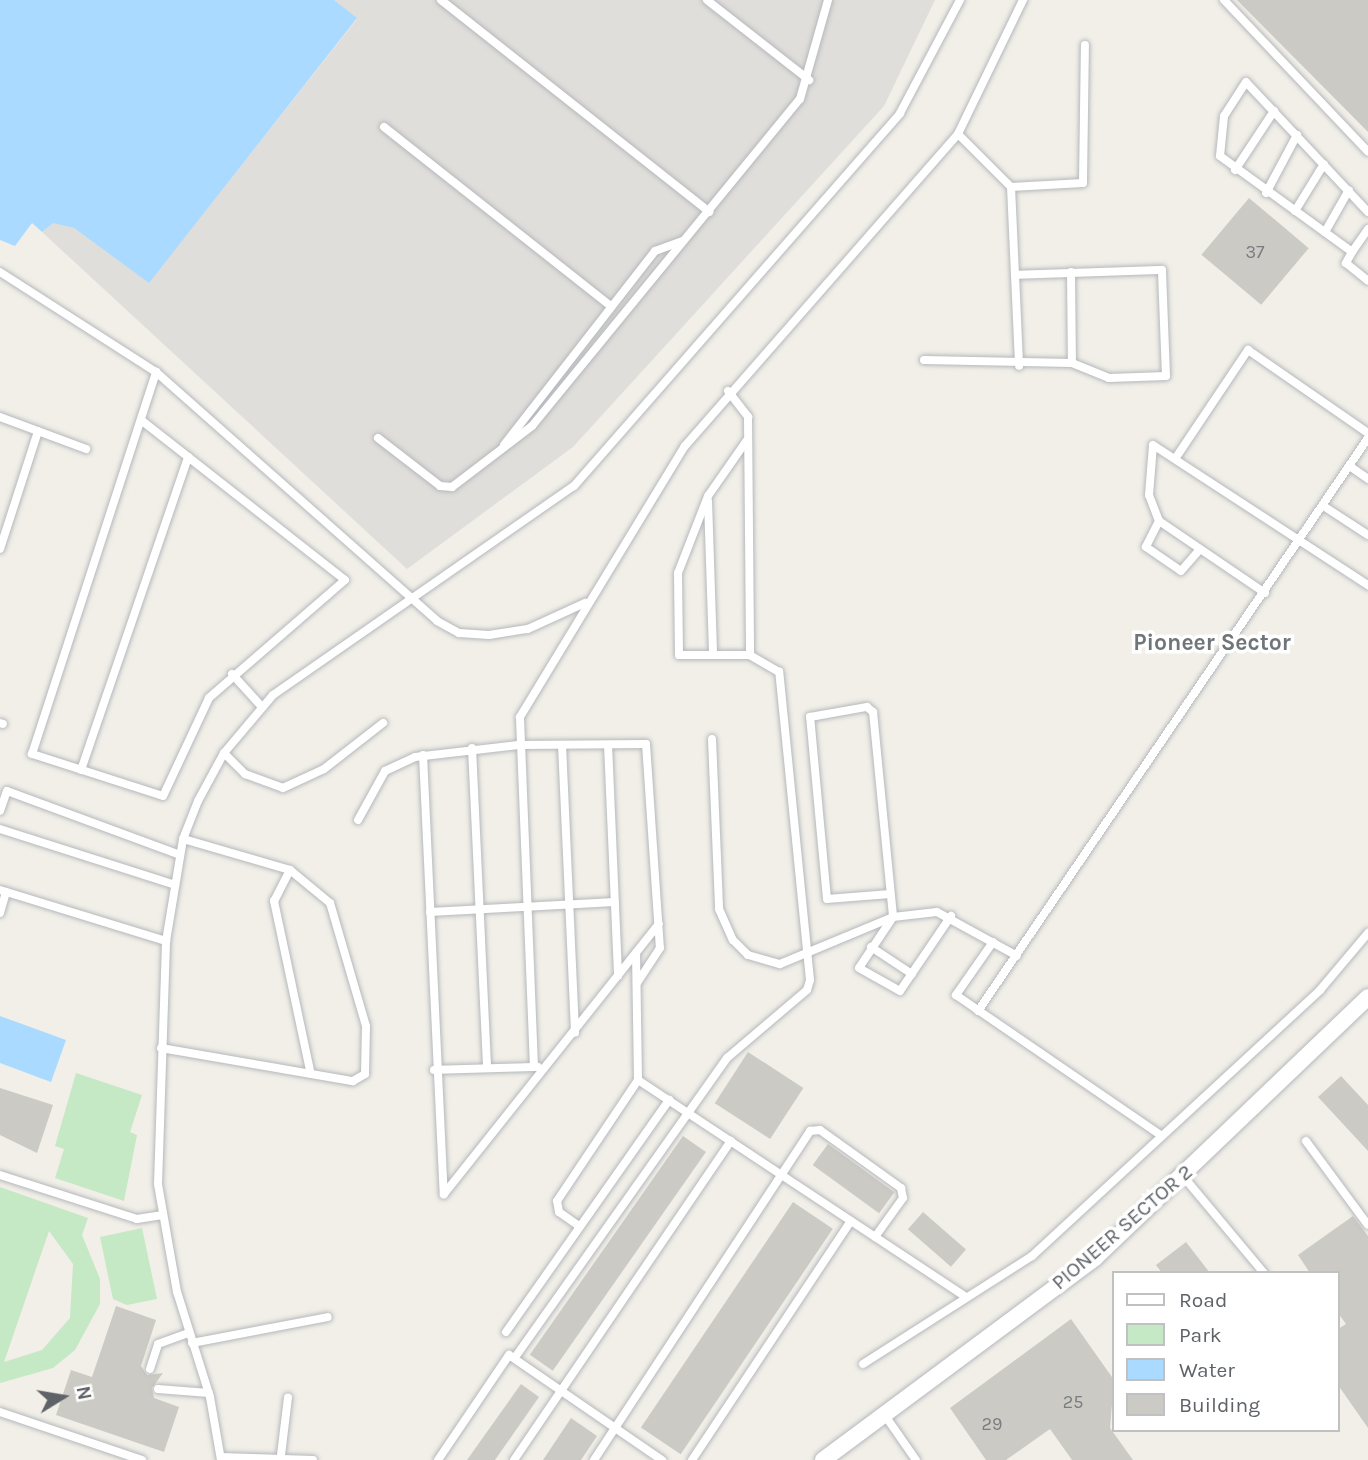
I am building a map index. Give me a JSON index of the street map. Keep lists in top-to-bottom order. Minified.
{"streets":{"street":["PIONEER SECTOR 2"]},"districts":["Pioneer Sector"],"house_numbers":["37","25","29"],"legend":["Road","Park","Water","Building"],"north":"right"}
